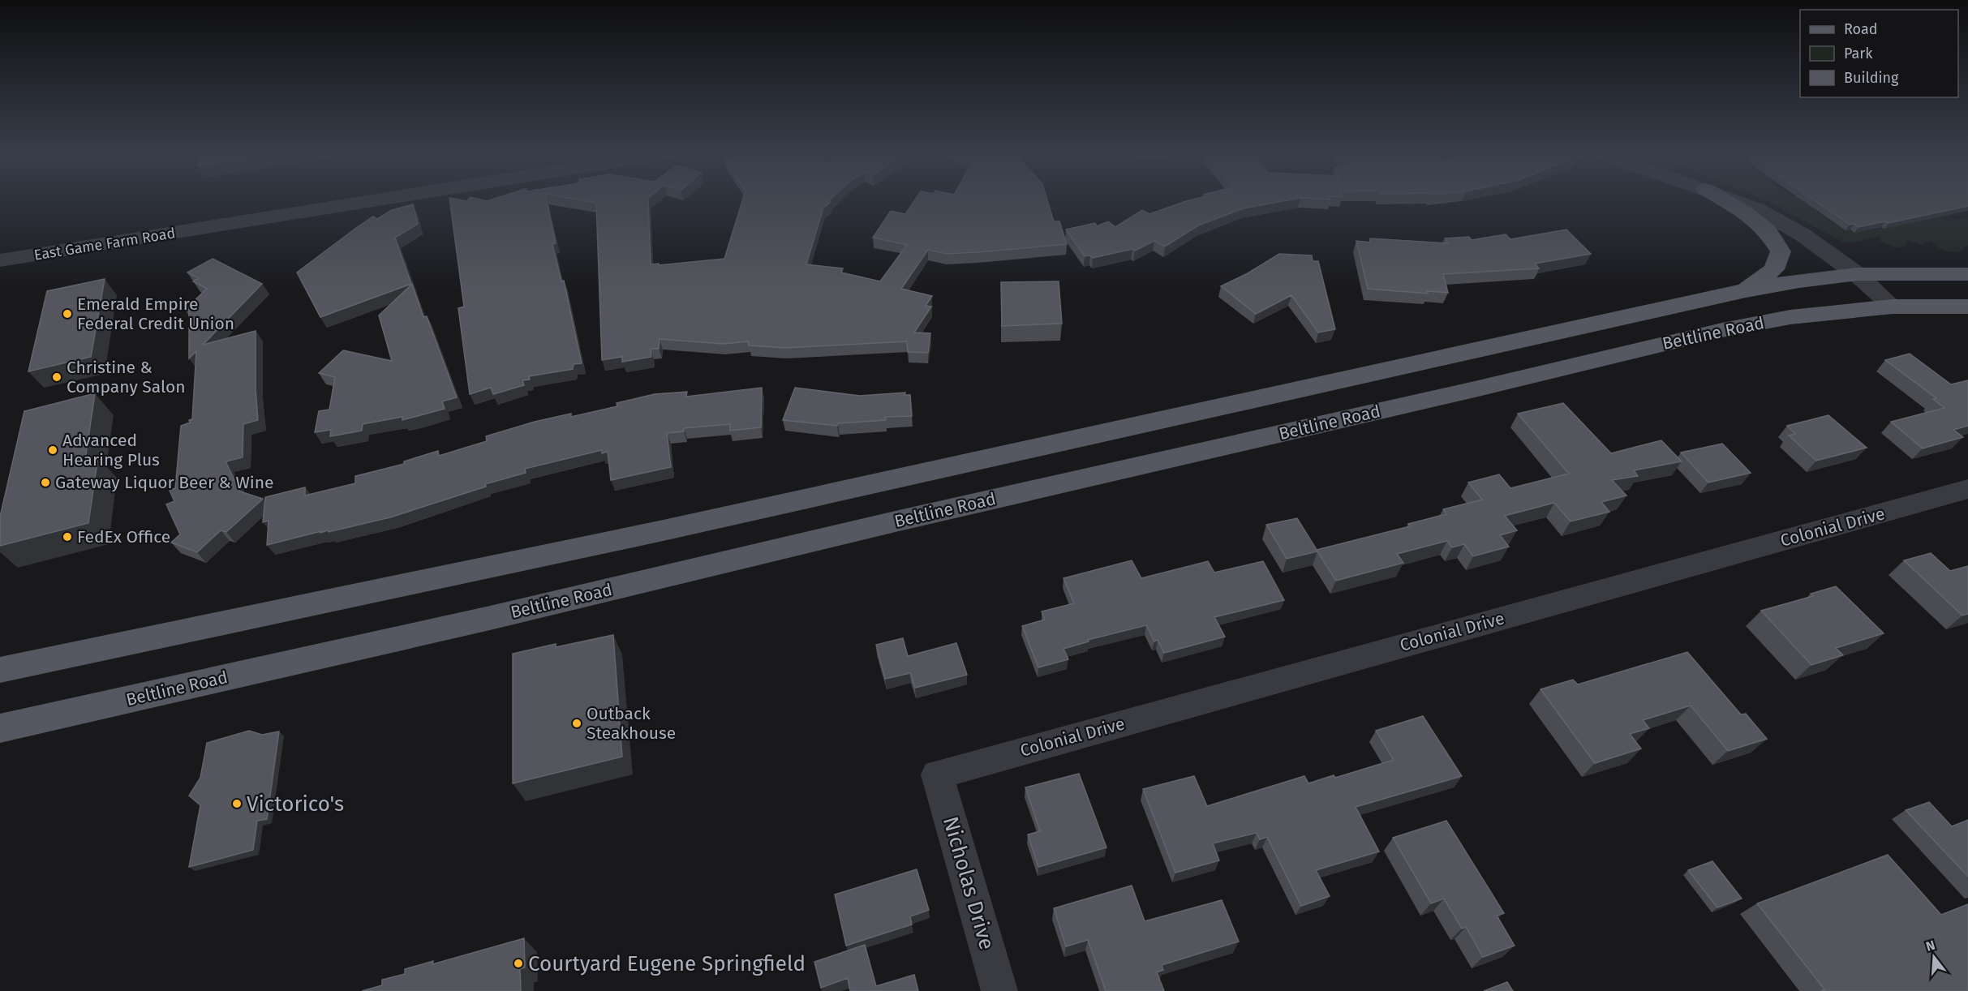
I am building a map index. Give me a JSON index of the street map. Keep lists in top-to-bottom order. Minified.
{"streets":{"main road":["Beltline Road"],"street":["East Game Farm Road","Colonial Drive","Nicholas Drive"]},"crossings":[["Colonial Drive","Nicholas Drive"]],"places":["Emerald Empire Federal Credit Union","Christine & Company Salon","Advanced Hearing Plus","Gateway Liquor Beer & Wine","FedEx Office","Outback Steakhouse","Victorico's","Courtyard Eugene Springfield"],"legend":["Road","Park","Building"],"north":"top"}
